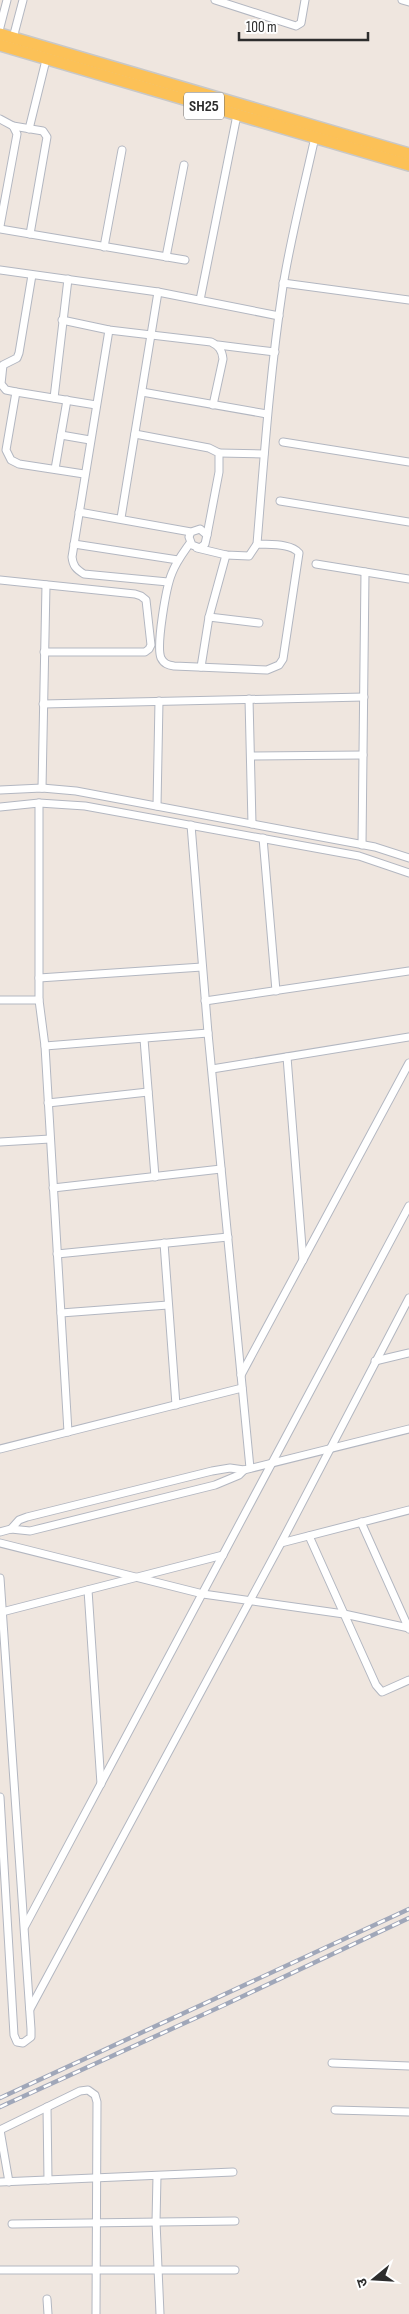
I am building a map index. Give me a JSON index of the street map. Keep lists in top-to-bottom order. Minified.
{"streets":{"main road":["SH25"]},"scale_bar":"100 m","north":"left"}
